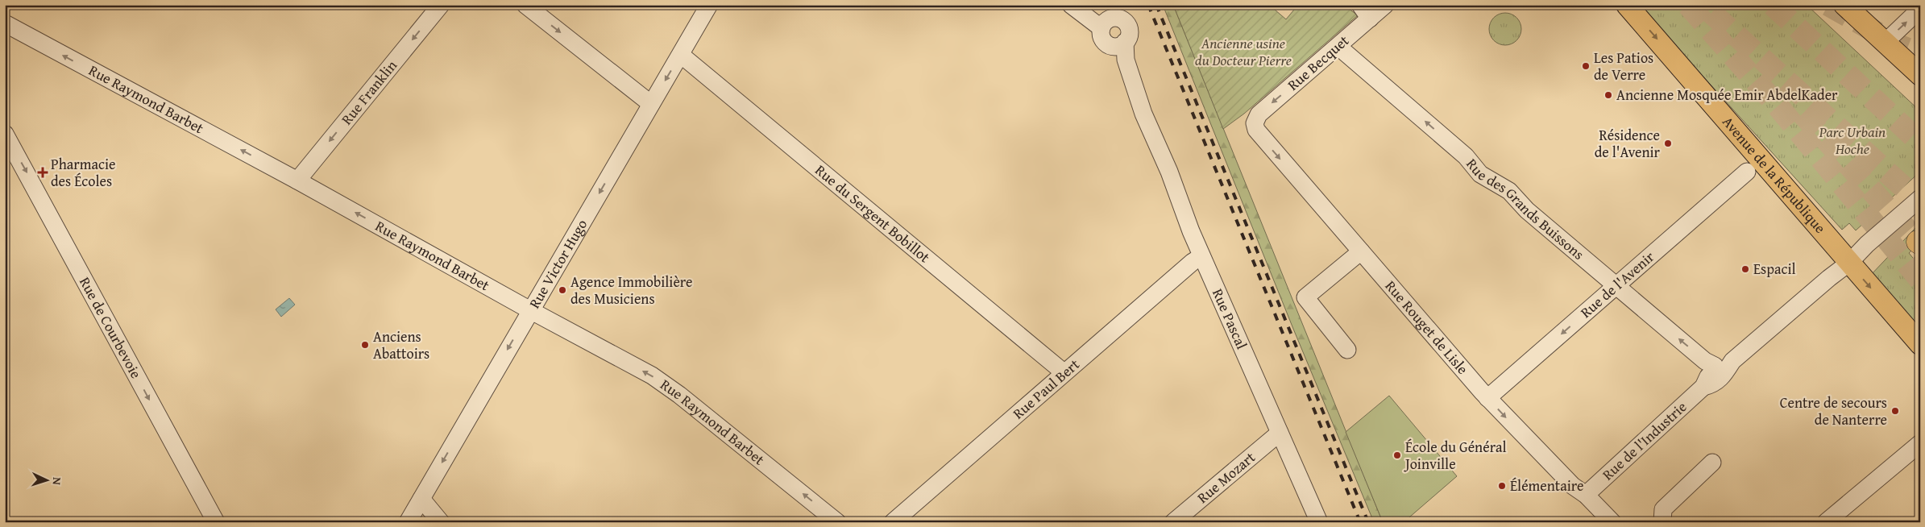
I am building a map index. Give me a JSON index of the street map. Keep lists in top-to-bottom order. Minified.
{"streets":{"main road":["Avenue de la République"],"street":["Rue Becquet","Rue Franklin","Rue Raymond Barbet","Rue des Grands Buissons","Rue du Sergent Bobillot","Rue Victor Hugo","Rue de l'Avenir","Rue Pascal","Rue de Courbevoie","Rue Rouget de Lisle","Rue Paul Bert","Rue de l'Industrie","Rue Mozart"]},"crossings":[["Rue Becquet","Rue des Grands Buissons"],["Rue Becquet","Rue Rouget de Lisle"],["Rue Franklin","Rue Raymond Barbet"],["Rue Raymond Barbet","Rue Victor Hugo"],["Avenue de la République","Rue de l'Industrie"],["Rue des Grands Buissons","Rue de l'Avenir"],["Rue des Grands Buissons","Rue de l'Industrie"],["Rue du Sergent Bobillot","Rue Victor Hugo"],["Rue du Sergent Bobillot","Rue Paul Bert"],["Rue de l'Avenir","Rue Rouget de Lisle"],["Rue Pascal","Rue Paul Bert"],["Rue Pascal","Rue Mozart"],["Rue Rouget de Lisle","Rue de l'Industrie"]],"one_way":["Rue Becquet","Rue Franklin","Rue Raymond Barbet","Avenue de la République","Rue des Grands Buissons","Rue Victor Hugo","Rue de l'Avenir","Rue de Courbevoie","Rue Rouget de Lisle"],"parks":["Ancienne usine du Docteur Pierre","Parc Urbain Hoche"],"places":{"other":["Les Patios de Verre","Ancienne Mosquée Emir AbdelKader","Résidence de l'Avenir","Espacil","Agence Immobilière des Musiciens","Anciens Abattoirs","Centre de secours de Nanterre","École du Général Joinville","Élémentaire"],"health":["Pharmacie des Écoles"]},"north":"right"}
